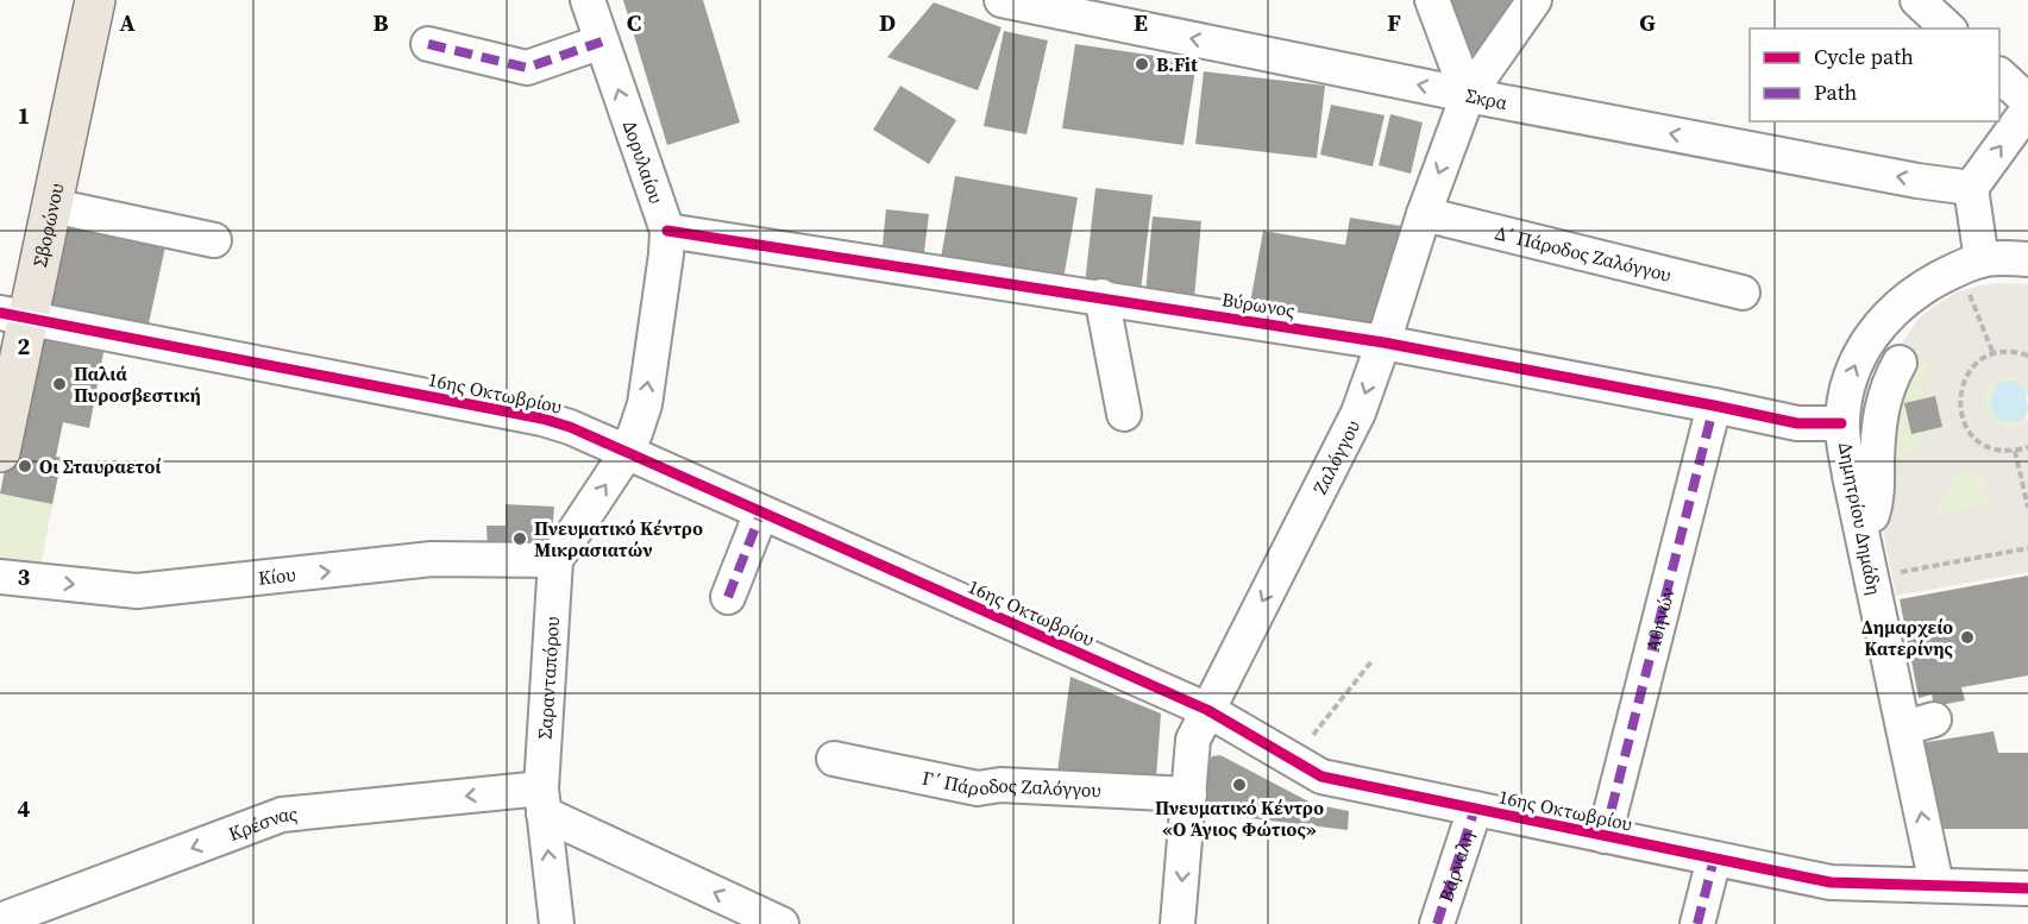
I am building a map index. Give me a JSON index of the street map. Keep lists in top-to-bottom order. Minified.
{"streets":{"main road":["Σβορώνου"],"street":["Σκρα","Δορυλαίου","Δ΄ Πάροδος Ζαλόγγου","Βύρωνος","16ης Οκτωβρίου","Ζαλόγγου","Δημητρίου Δημάδη","Κίου","Αθηνών","Σαρανταπόρου","Γ΄ Πάροδος Ζαλόγγου","Κρέσνας","Βάρναλη"]},"crossings":[["Σκρα","Ζαλόγγου"],["Δορυλαίου","Βύρωνος"],["Δορυλαίου","16ης Οκτωβρίου"],["Δορυλαίου","Σαρανταπόρου"],["Σβορώνου","16ης Οκτωβρίου"],["Δ΄ Πάροδος Ζαλόγγου","Ζαλόγγου"],["Βύρωνος","Ζαλόγγου"],["Βύρωνος","Δημητρίου Δημάδη"],["Βύρωνος","Αθηνών"],["16ης Οκτωβρίου","Ζαλόγγου"],["16ης Οκτωβρίου","Δημητρίου Δημάδη"],["16ης Οκτωβρίου","Αθηνών"],["16ης Οκτωβρίου","Σαρανταπόρου"],["16ης Οκτωβρίου","Βάρναλη"],["Ζαλόγγου","Γ΄ Πάροδος Ζαλόγγου"],["Κίου","Σαρανταπόρου"],["Σαρανταπόρου","Κρέσνας"]],"one_way":["Σκρα","Δορυλαίου","Ζαλόγγου","Κίου","Σαρανταπόρου","Κρέσνας"],"places":["B.Fit","Παλιά Πυροσβεστική","Οι Σταυραετοί","Πνευματικό Κέντρο Μικρασιατών","Δημαρχείο Κατερίνης","Πνευματικό Κέντρο «Ο Άγιος Φώτιος»"],"legend":["Cycle path","Path"],"grid":{"columns":["A","B","C","D","E","F","G"],"rows":["1","2","3","4"]}}
